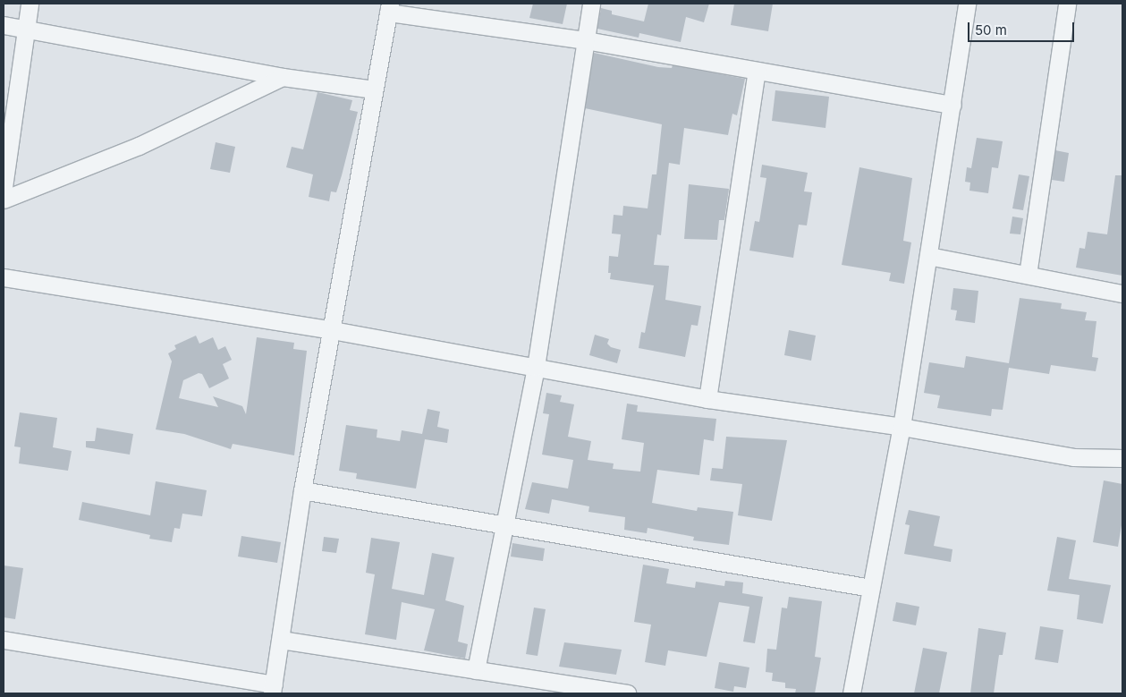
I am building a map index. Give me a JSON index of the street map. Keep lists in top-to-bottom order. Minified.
{"scale_bar":"50 m"}
